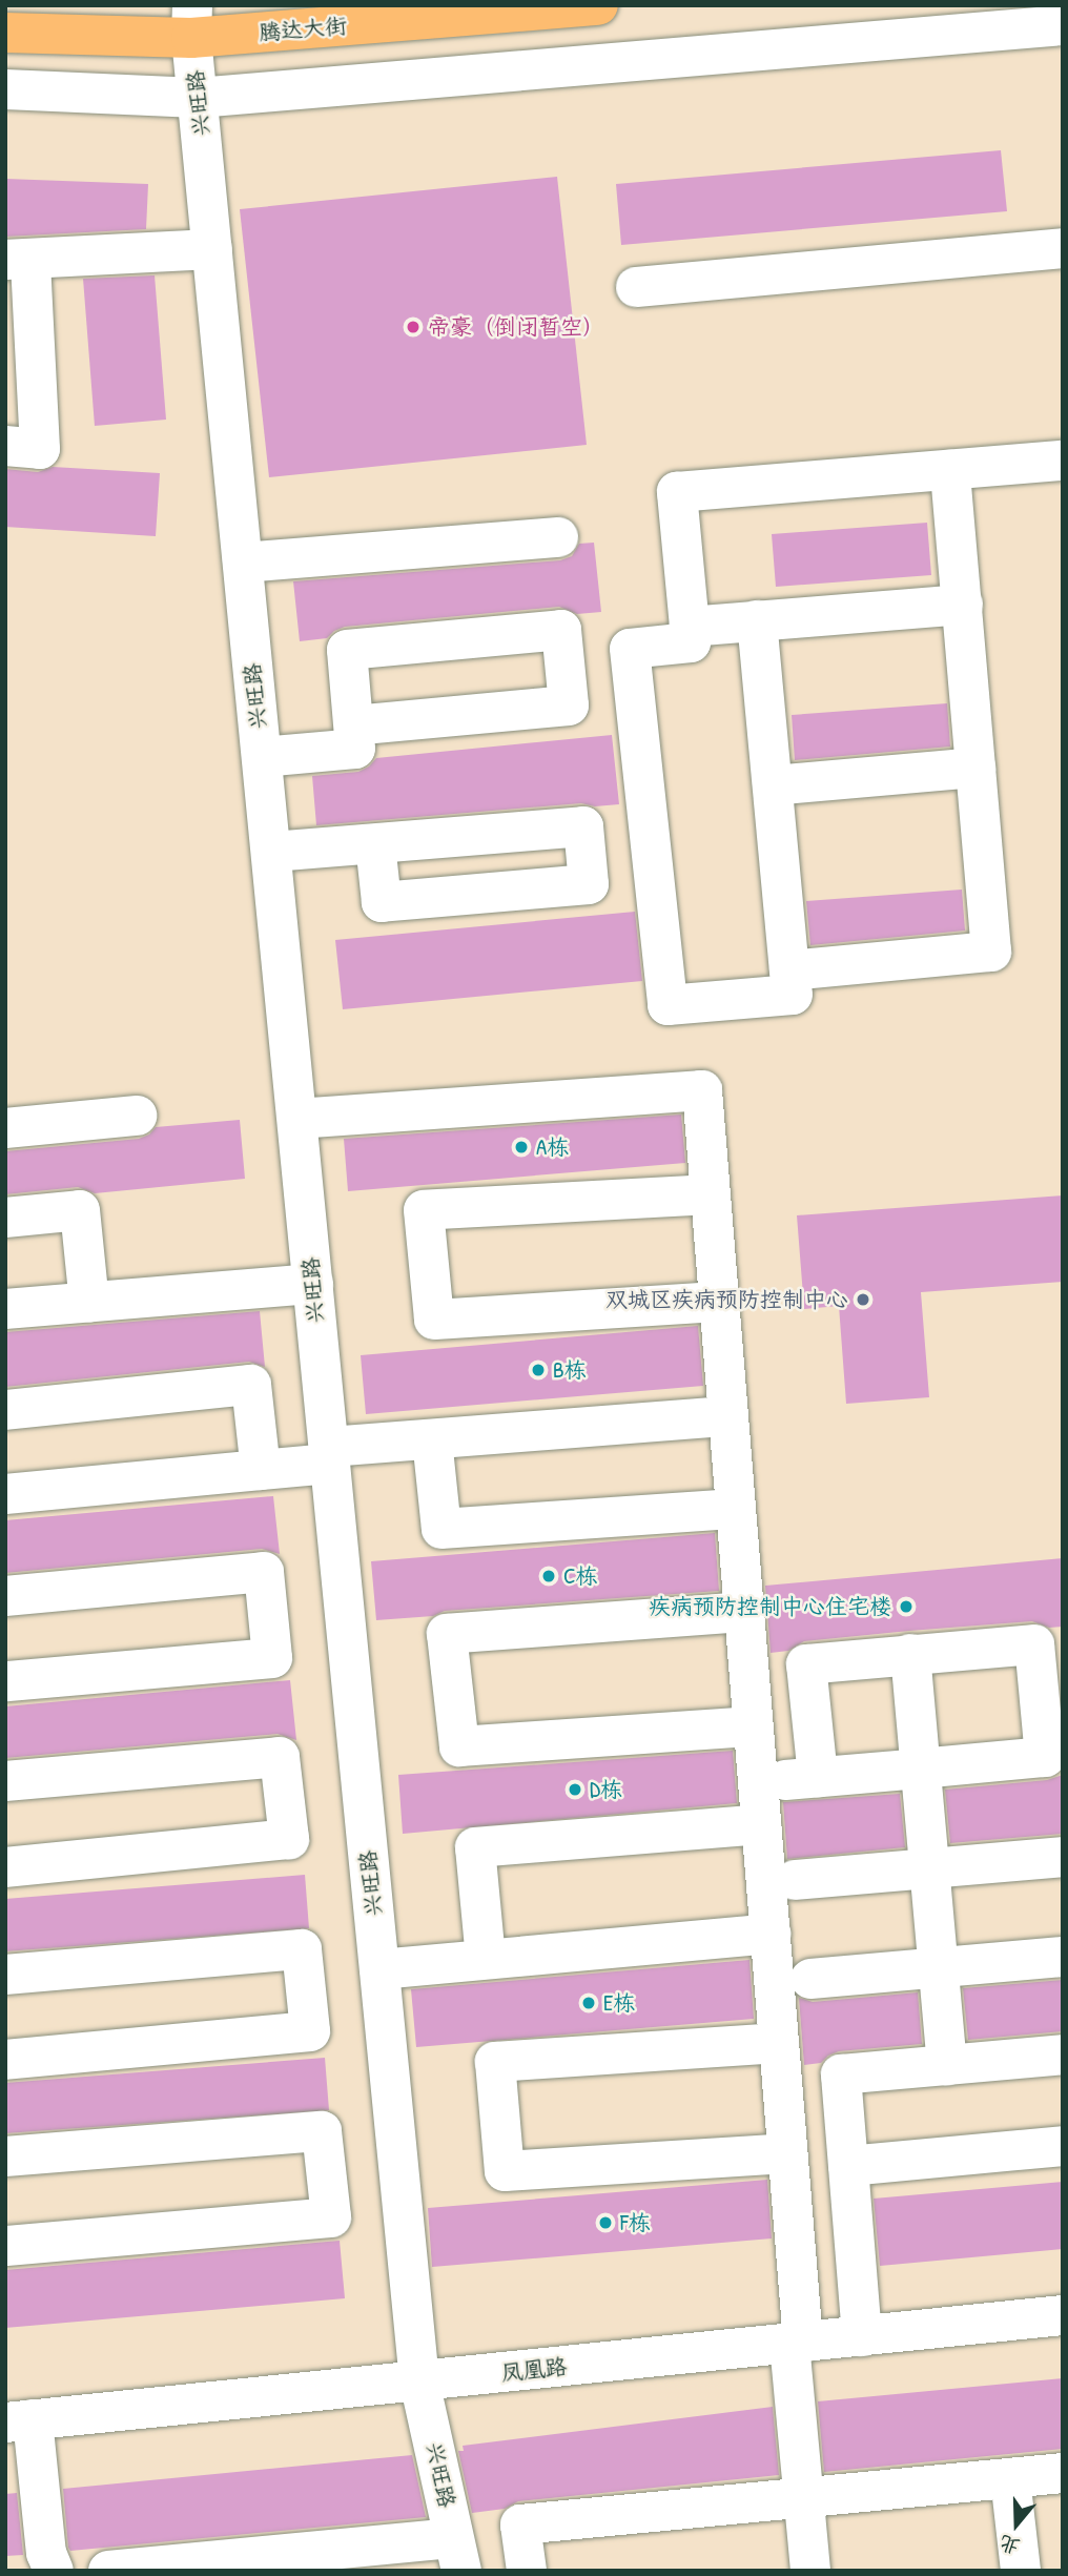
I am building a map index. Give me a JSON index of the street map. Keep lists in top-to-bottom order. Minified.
{"streets":{"main road":["腾达大街"],"street":["兴旺路","凤凰路"]},"crossings":[["腾达大街","兴旺路"],["兴旺路","凤凰路"]],"places":["帝豪（倒闭暂空）","A栋","双城区疾病预防控制中心","B栋","C栋","疾病预防控制中心住宅楼","D栋","E栋","F栋"],"north":"bottom"}
